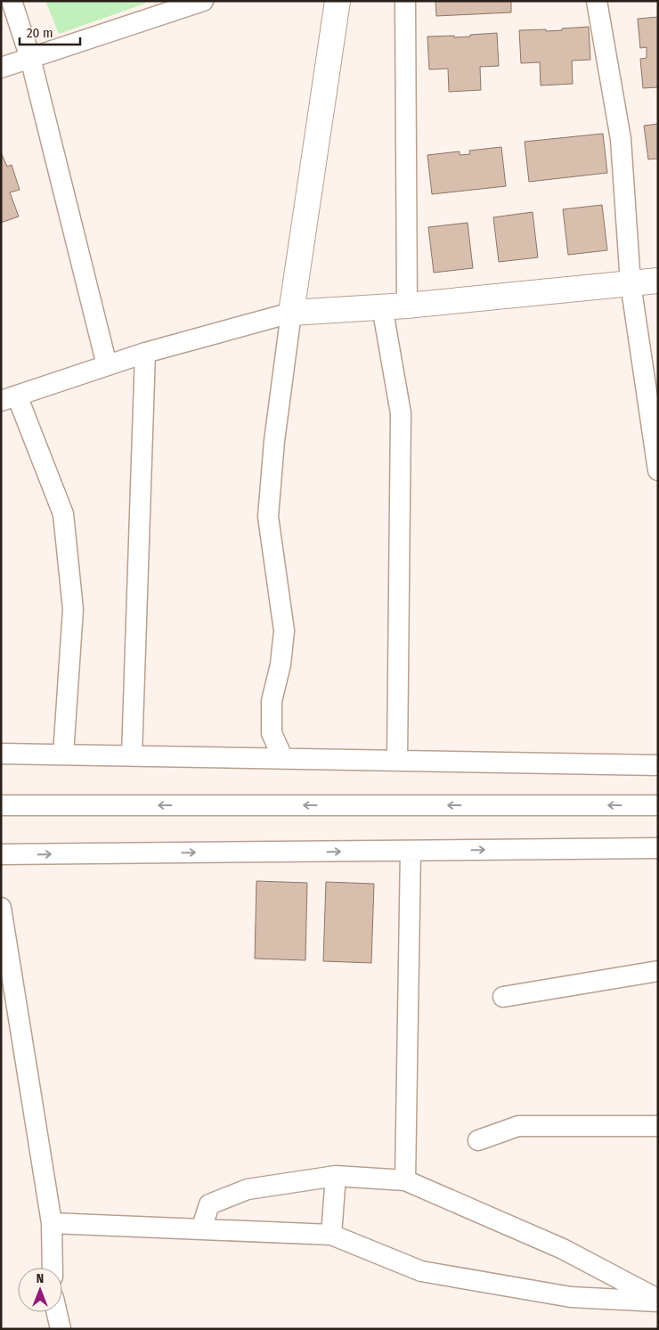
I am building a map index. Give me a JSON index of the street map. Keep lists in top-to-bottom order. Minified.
{"scale_bar":"20 m","north":"top"}
